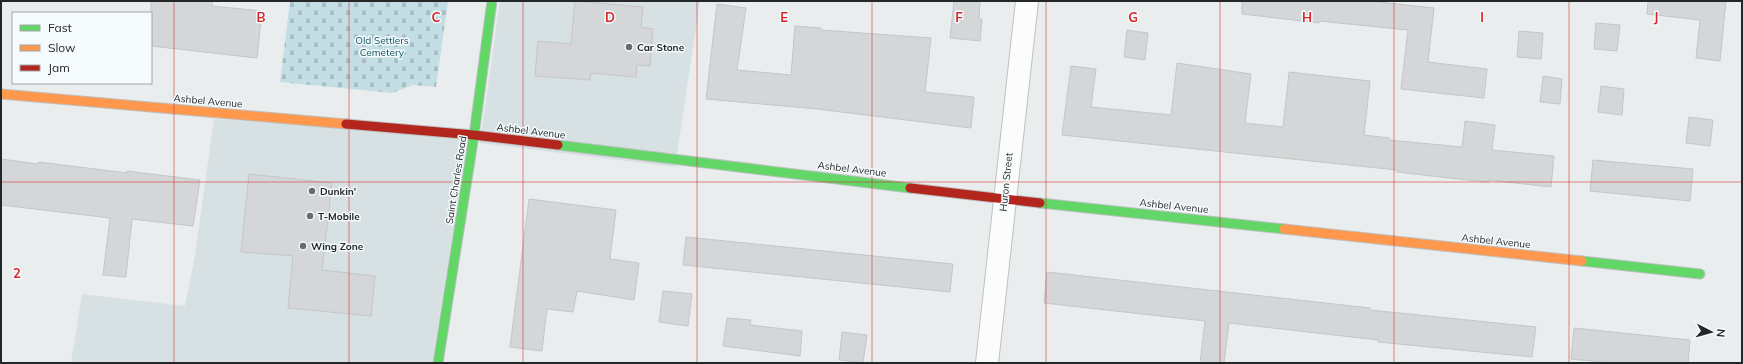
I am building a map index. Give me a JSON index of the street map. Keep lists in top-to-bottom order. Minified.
{"streets":{"street":["Ashbel Avenue","Saint Charles Road","Huron Street"]},"crossings":[["Ashbel Avenue","Saint Charles Road"],["Ashbel Avenue","Huron Street"]],"parks":["Old Settlers Cemetery"],"places":["Car Stone","Dunkin'","T-Mobile","Wing Zone"],"legend":["Fast","Slow","Jam"],"north":"right","grid":{"columns":["B","C","D","E","F","G","H","I","J"],"rows":["2"]}}
